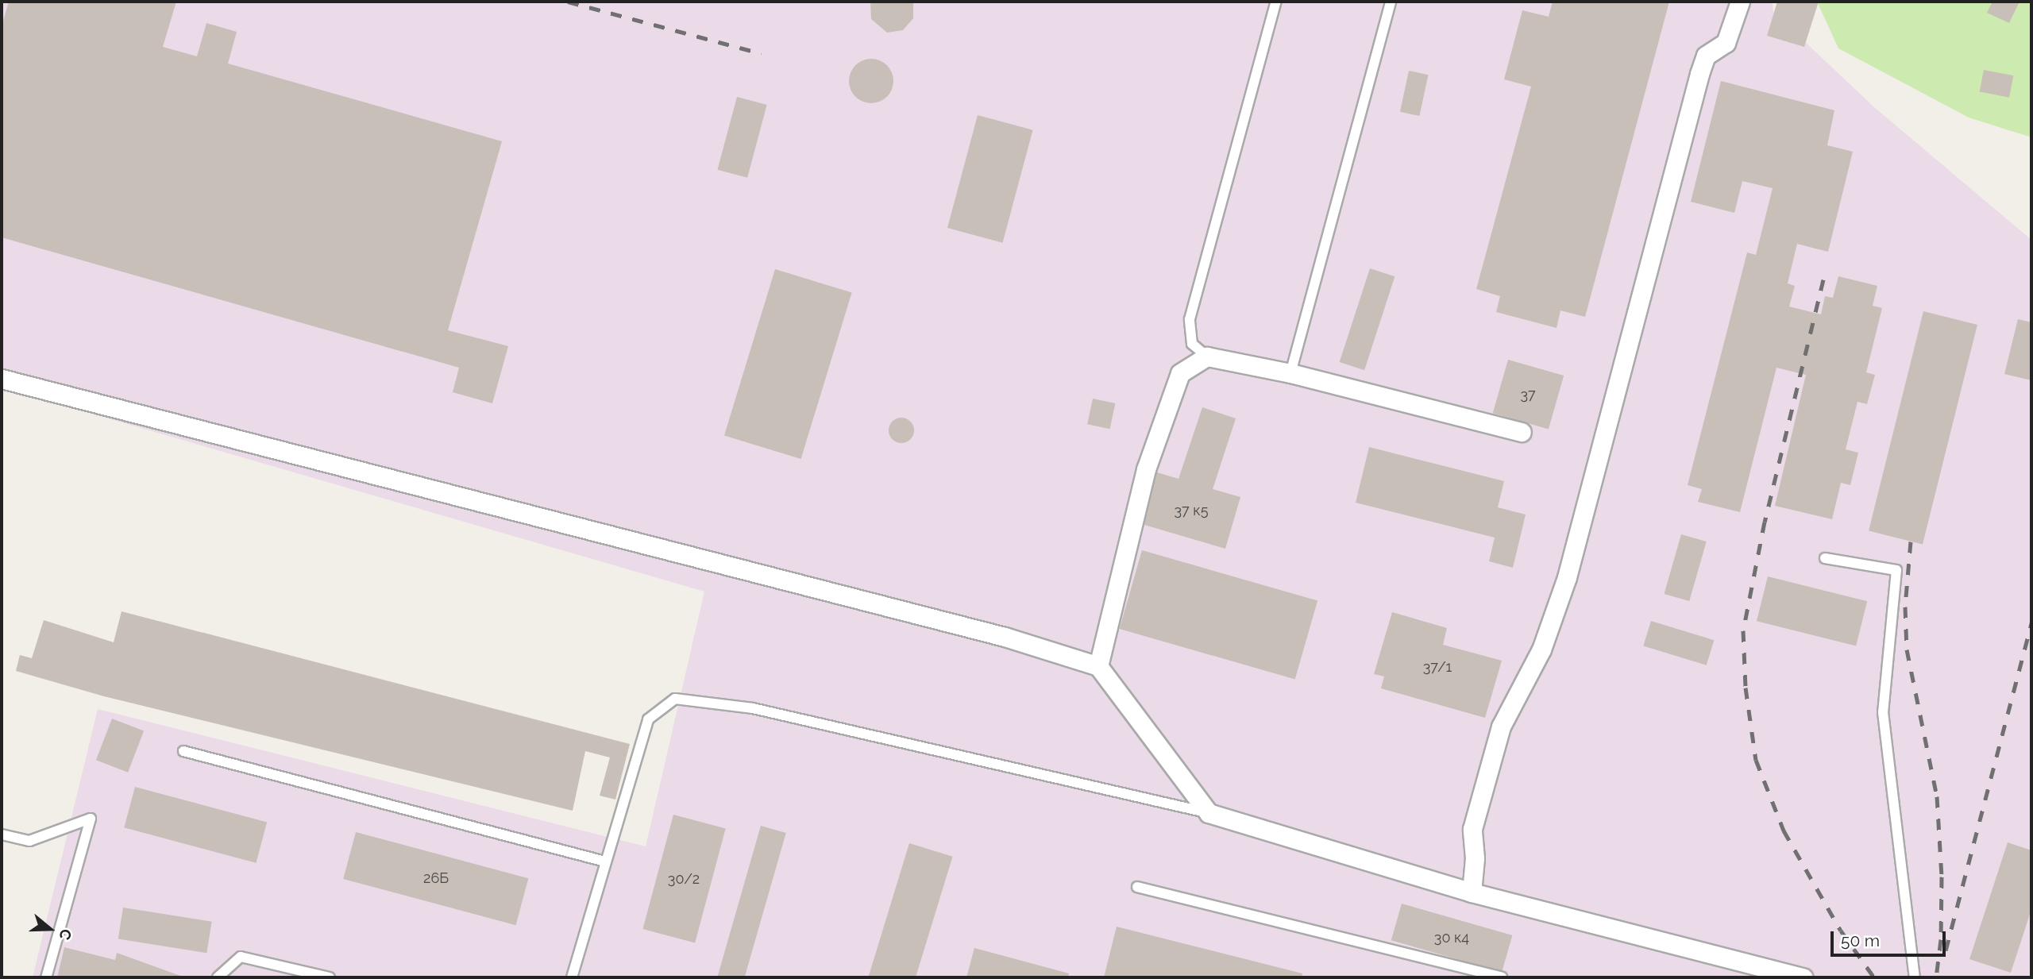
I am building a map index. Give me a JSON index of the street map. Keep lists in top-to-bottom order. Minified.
{"house_numbers":["37","37 к5","37/1","26Б","30/2","30 к4"],"scale_bar":"50 m","north":"right"}
